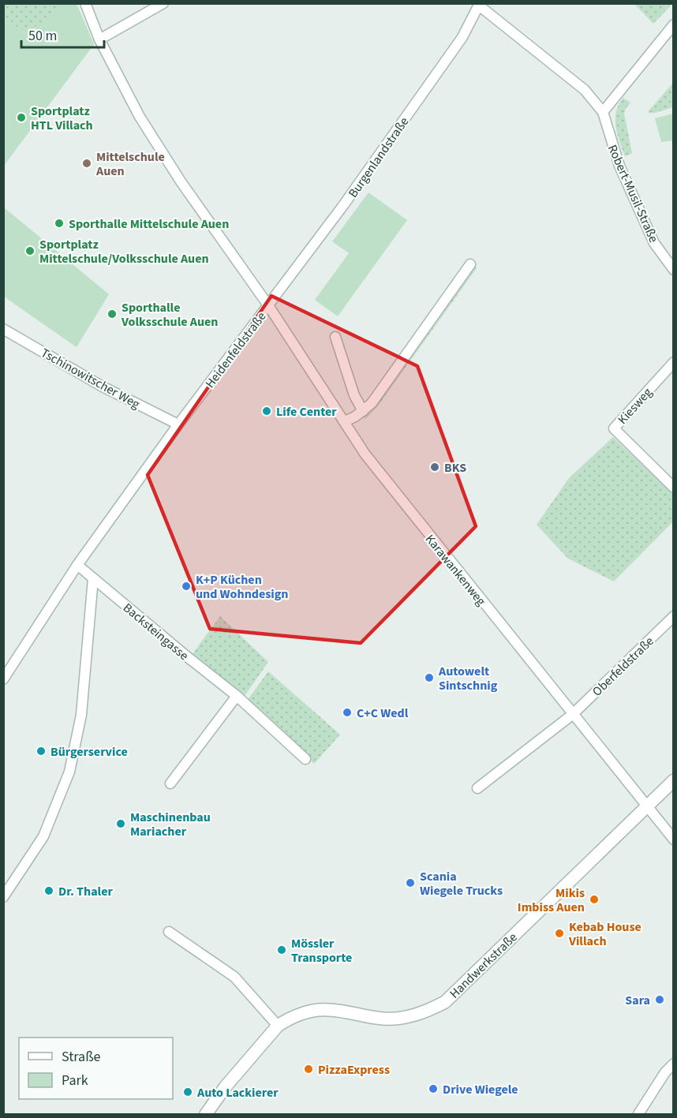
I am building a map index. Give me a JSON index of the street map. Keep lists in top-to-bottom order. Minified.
{"streets":{"street":["Burgenlandstraße","Robert-Musil-Straße","Heidenfeldstraße","Tschinowitscher Weg","Kiesweg","Karawankenweg","Backsteingasse","Oberfeldstraße","Handwerkstraße"]},"crossings":[["Burgenlandstraße","Robert-Musil-Straße"],["Burgenlandstraße","Heidenfeldstraße"],["Burgenlandstraße","Karawankenweg"],["Heidenfeldstraße","Tschinowitscher Weg"],["Heidenfeldstraße","Karawankenweg"],["Heidenfeldstraße","Backsteingasse"],["Karawankenweg","Oberfeldstraße"],["Karawankenweg","Handwerkstraße"]],"places":["Sportplatz HTL Villach","Mittelschule Auen","Sporthalle Mittelschule Auen","Sportplatz Mittelschule/Volksschule Auen","Sporthalle Volksschule Auen","Life Center","BKS","K+P Küchen und Wohndesign","Autowelt Sintschnig","C+C Wedl","Bürgerservice","Maschinenbau Mariacher","Scania Wiegele Trucks","Dr. Thaler","Mikis Imbiss Auen","Kebab House Villach","Mössler Transporte","Sara","PizzaExpress","Drive Wiegele","Auto Lackierer"],"legend":["Straße","Park"],"scale_bar":"50 m"}
